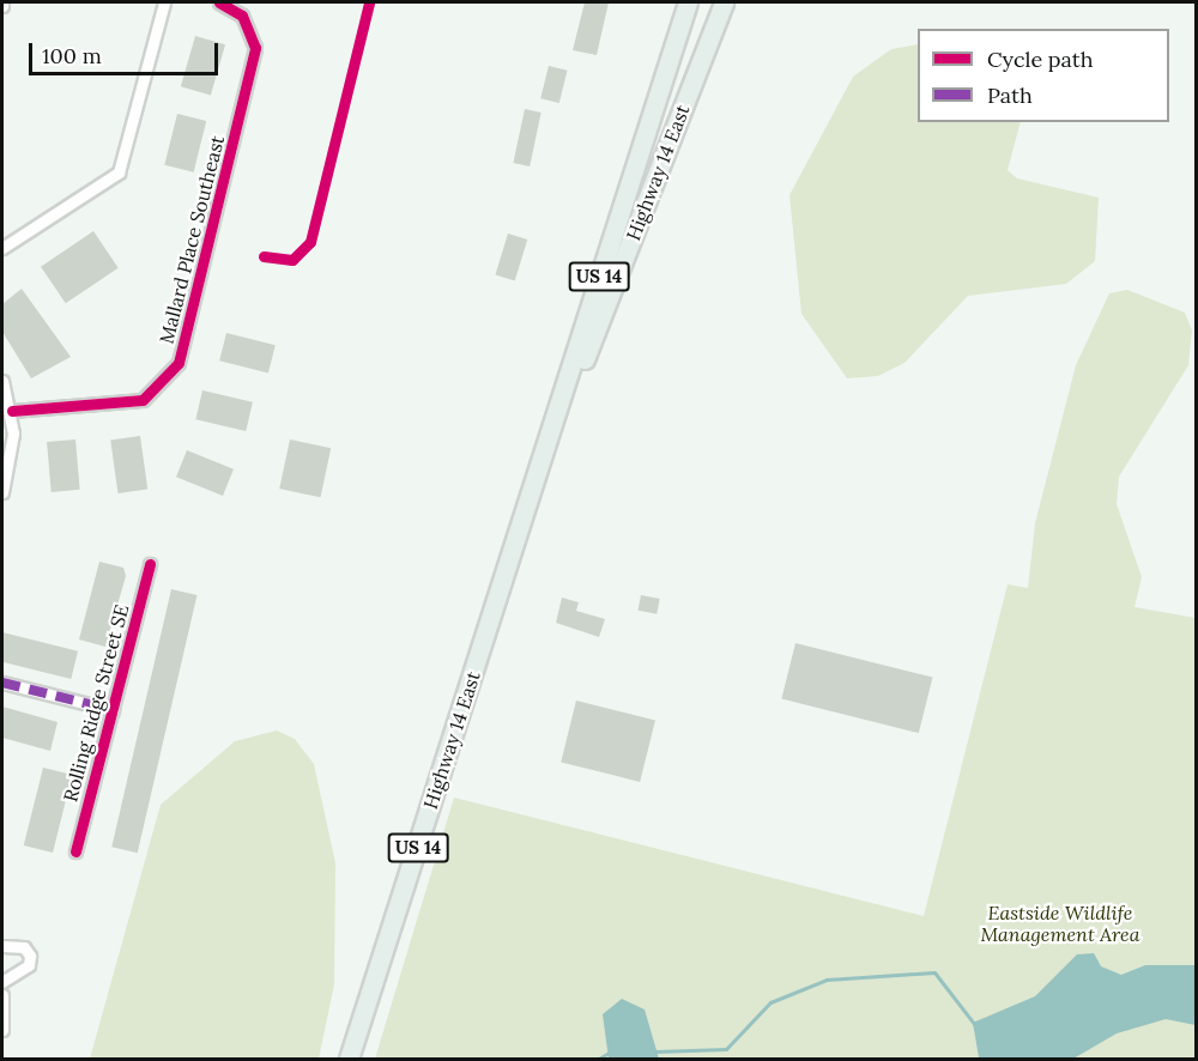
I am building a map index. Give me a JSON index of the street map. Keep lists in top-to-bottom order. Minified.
{"streets":{"main road":["Highway 14 East","US 14"],"street":["Mallard Place Southeast","Rolling Ridge Street SE"]},"parks":["Eastside Wildlife Management Area"],"legend":["Cycle path","Path"],"scale_bar":"100 m"}
